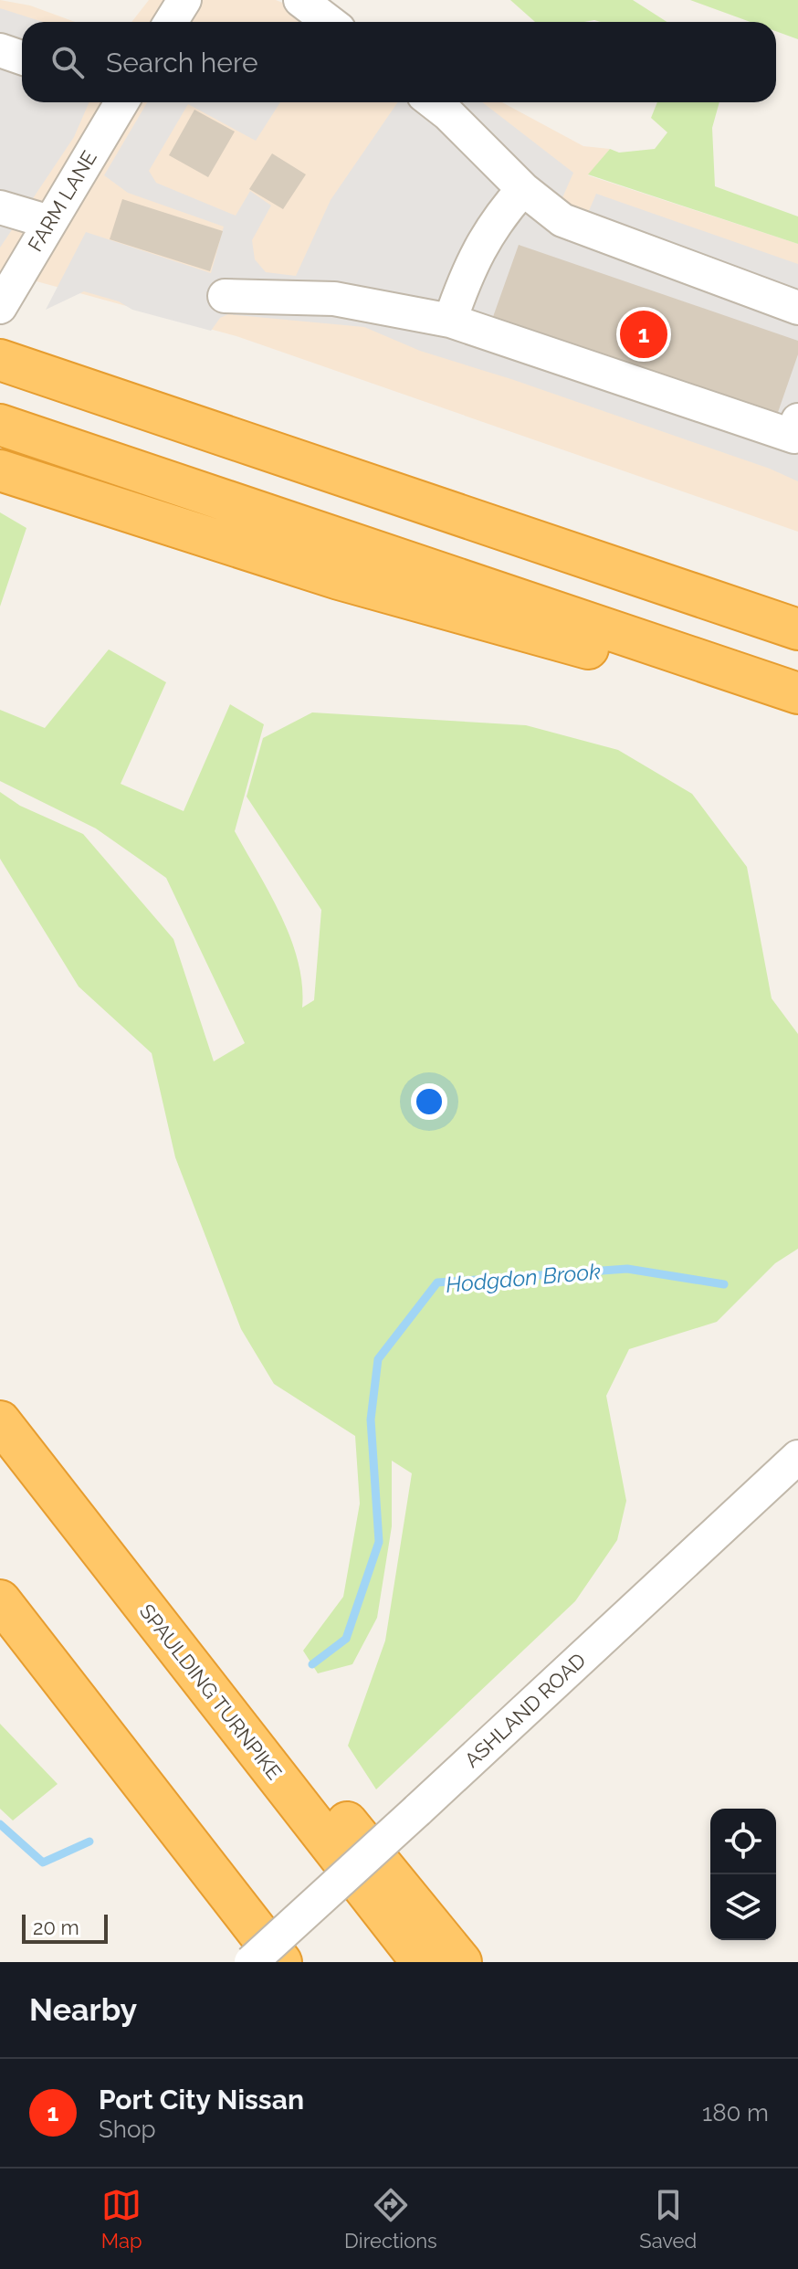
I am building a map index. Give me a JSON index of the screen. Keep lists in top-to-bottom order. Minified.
{"streets":{"highway":["SPAULDING TURNPIKE"],"street":["FARM LANE","ASHLAND ROAD"]},"water":["Hodgdon Brook"],"scale_bar":"20 m","page":{"search":"Search here","pins":"1","scale":"20 m","heading":"Nearby","list":[{"mark":"1","name":"Port City Nissan","note":"Shop","value":"180 m"}],"nav":["Map","Directions","Saved"]}}
